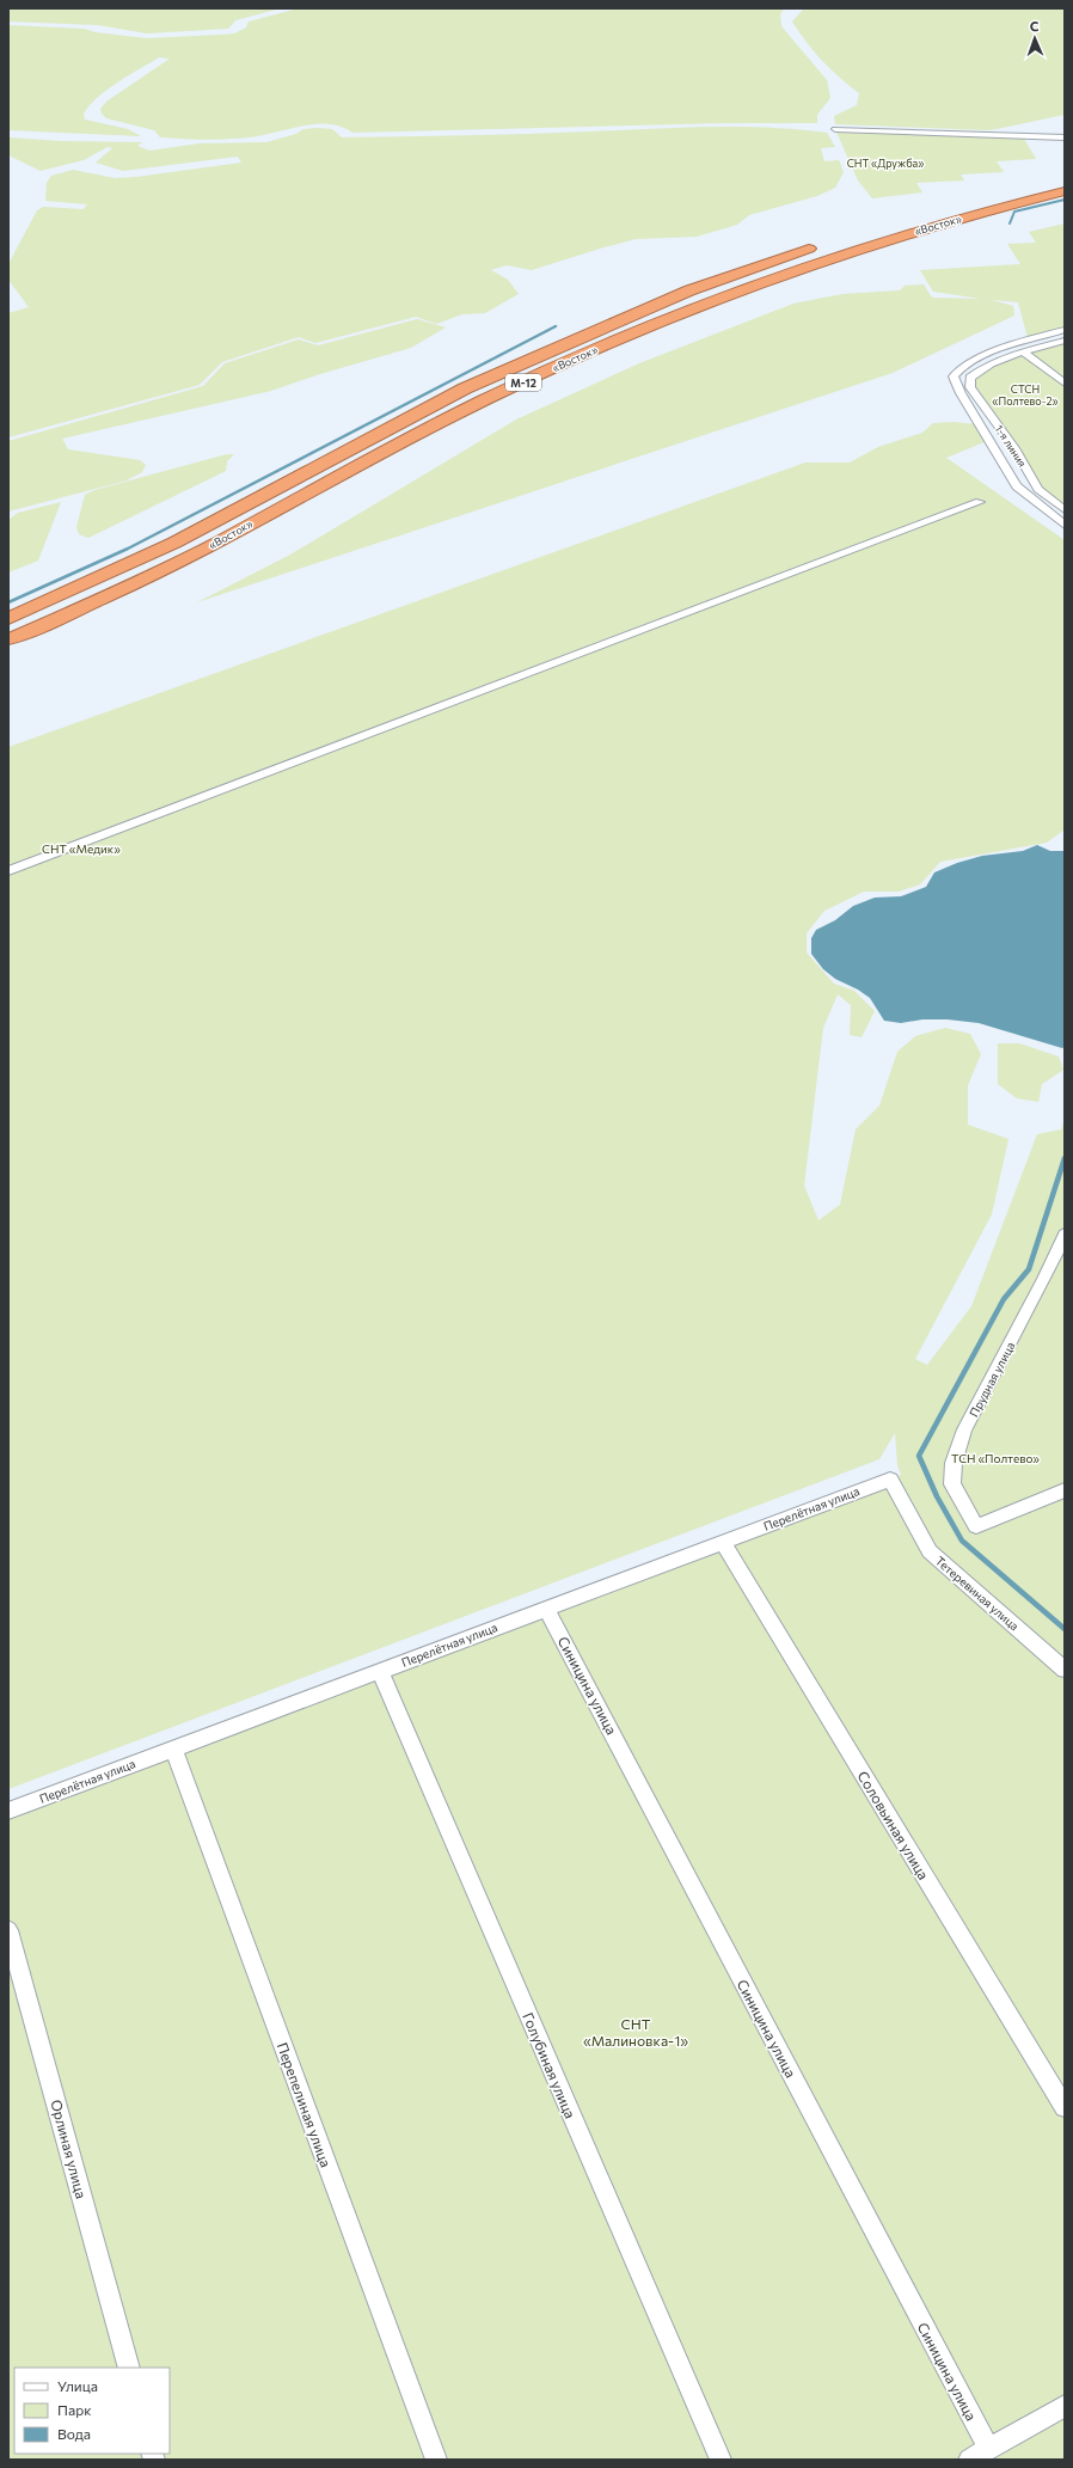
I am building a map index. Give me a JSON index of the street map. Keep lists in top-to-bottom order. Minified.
{"streets":{"highway":["«Восток»","М-12"],"street":["1-я линия","Прудная улица","Перелётная улица","Тетеревиная улица","Синицина улица","Соловьиная улица","Голубиная улица","Перепелиная улица","Орлиная улица"]},"crossings":[["Перелётная улица","Тетеревиная улица"],["Перелётная улица","Синицина улица"],["Перелётная улица","Соловьиная улица"],["Перелётная улица","Голубиная улица"],["Перелётная улица","Перепелиная улица"]],"parks":["СНТ «Дружба»","СТСН «Полтево-2»","СНТ «Медик»","ТСН «Полтево»","СНТ «Малиновка-1»"],"legend":["Улица","Парк","Вода"],"north":"top"}
